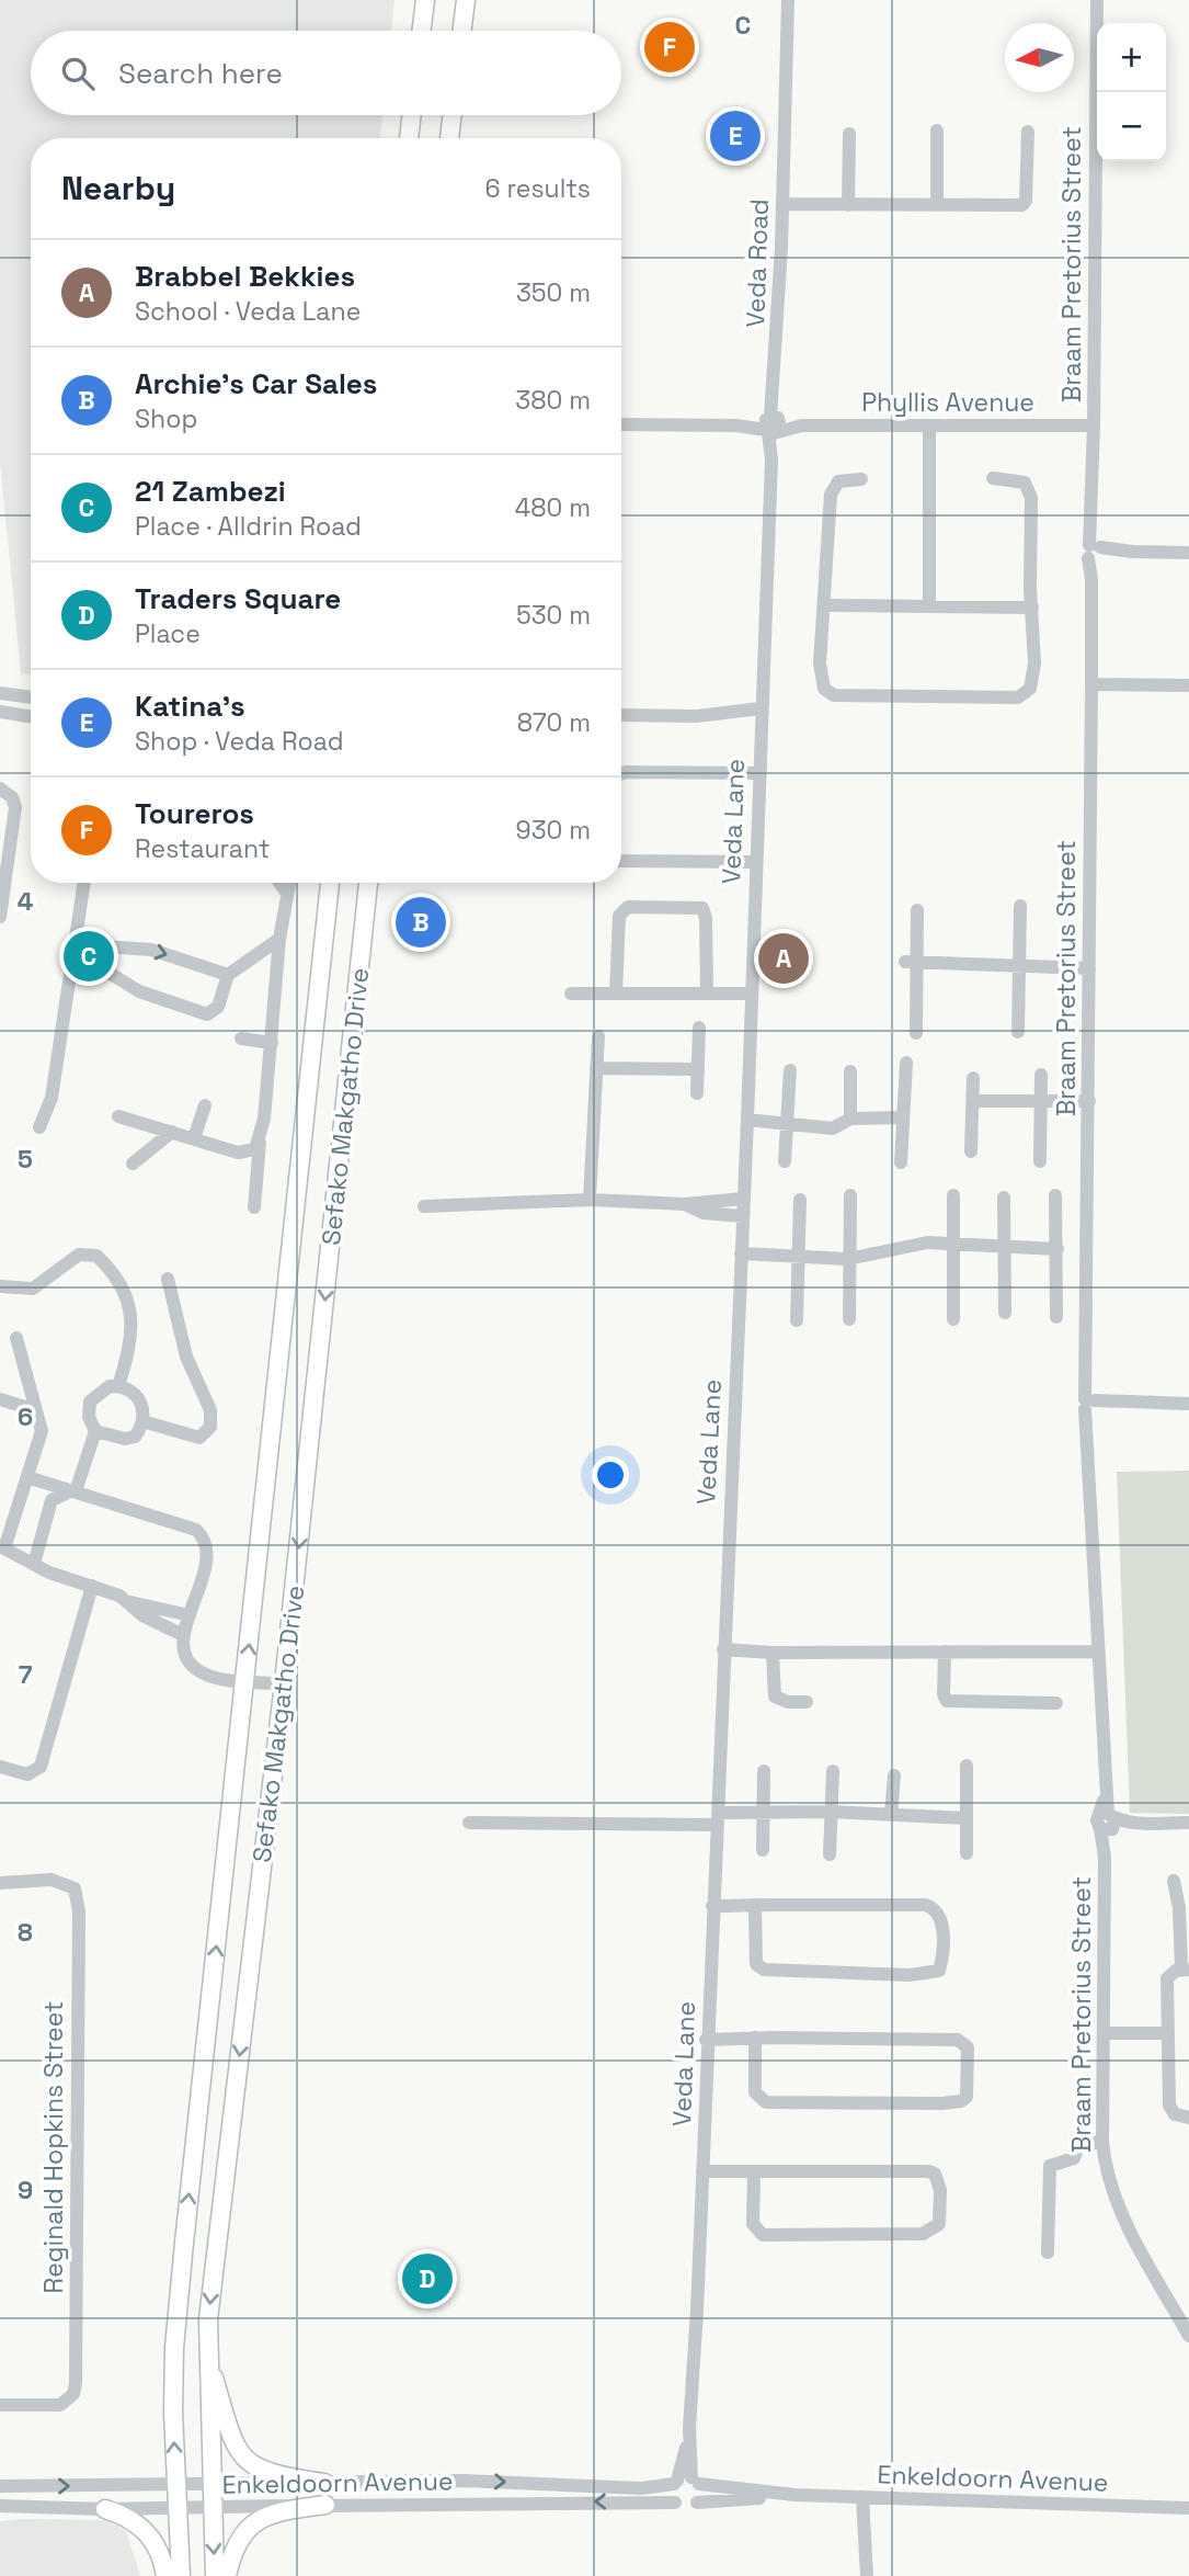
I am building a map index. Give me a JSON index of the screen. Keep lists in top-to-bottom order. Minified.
{"streets":{"main road":["Sefako Makgatho Drive"],"street":["Veda Road","Braam Pretorius Street","Phyllis Avenue","Veda Lane","Reginald Hopkins Street","Enkeldoorn Avenue"]},"crossings":[["Veda Road","Phyllis Avenue"],["Veda Road","Veda Lane"],["Braam Pretorius Street","Phyllis Avenue"],["Veda Lane","Enkeldoorn Avenue"],["Sefako Makgatho Drive","Enkeldoorn Avenue"]],"north":"left","page":{"pins":["F","E","B","C","A","D"],"map_buttons":["+","−"],"search":"Search here","heading":["Nearby","6 results"],"list":[{"mark":"A","name":"Brabbel Bekkies","note":"School · Veda Lane","value":"350 m"},{"mark":"B","name":"Archie's Car Sales","note":"Shop","value":"380 m"},{"mark":"C","name":"21 Zambezi","note":"Place · Alldrin Road","value":"480 m"},{"mark":"D","name":"Traders Square","note":"Place","value":"530 m"},{"mark":"E","name":"Katina's","note":"Shop · Veda Road","value":"870 m"},{"mark":"F","name":"Toureros","note":"Restaurant","value":"930 m"}]},"grid":{"columns":["C"],"rows":["4","5","6","7","8","9"]}}
